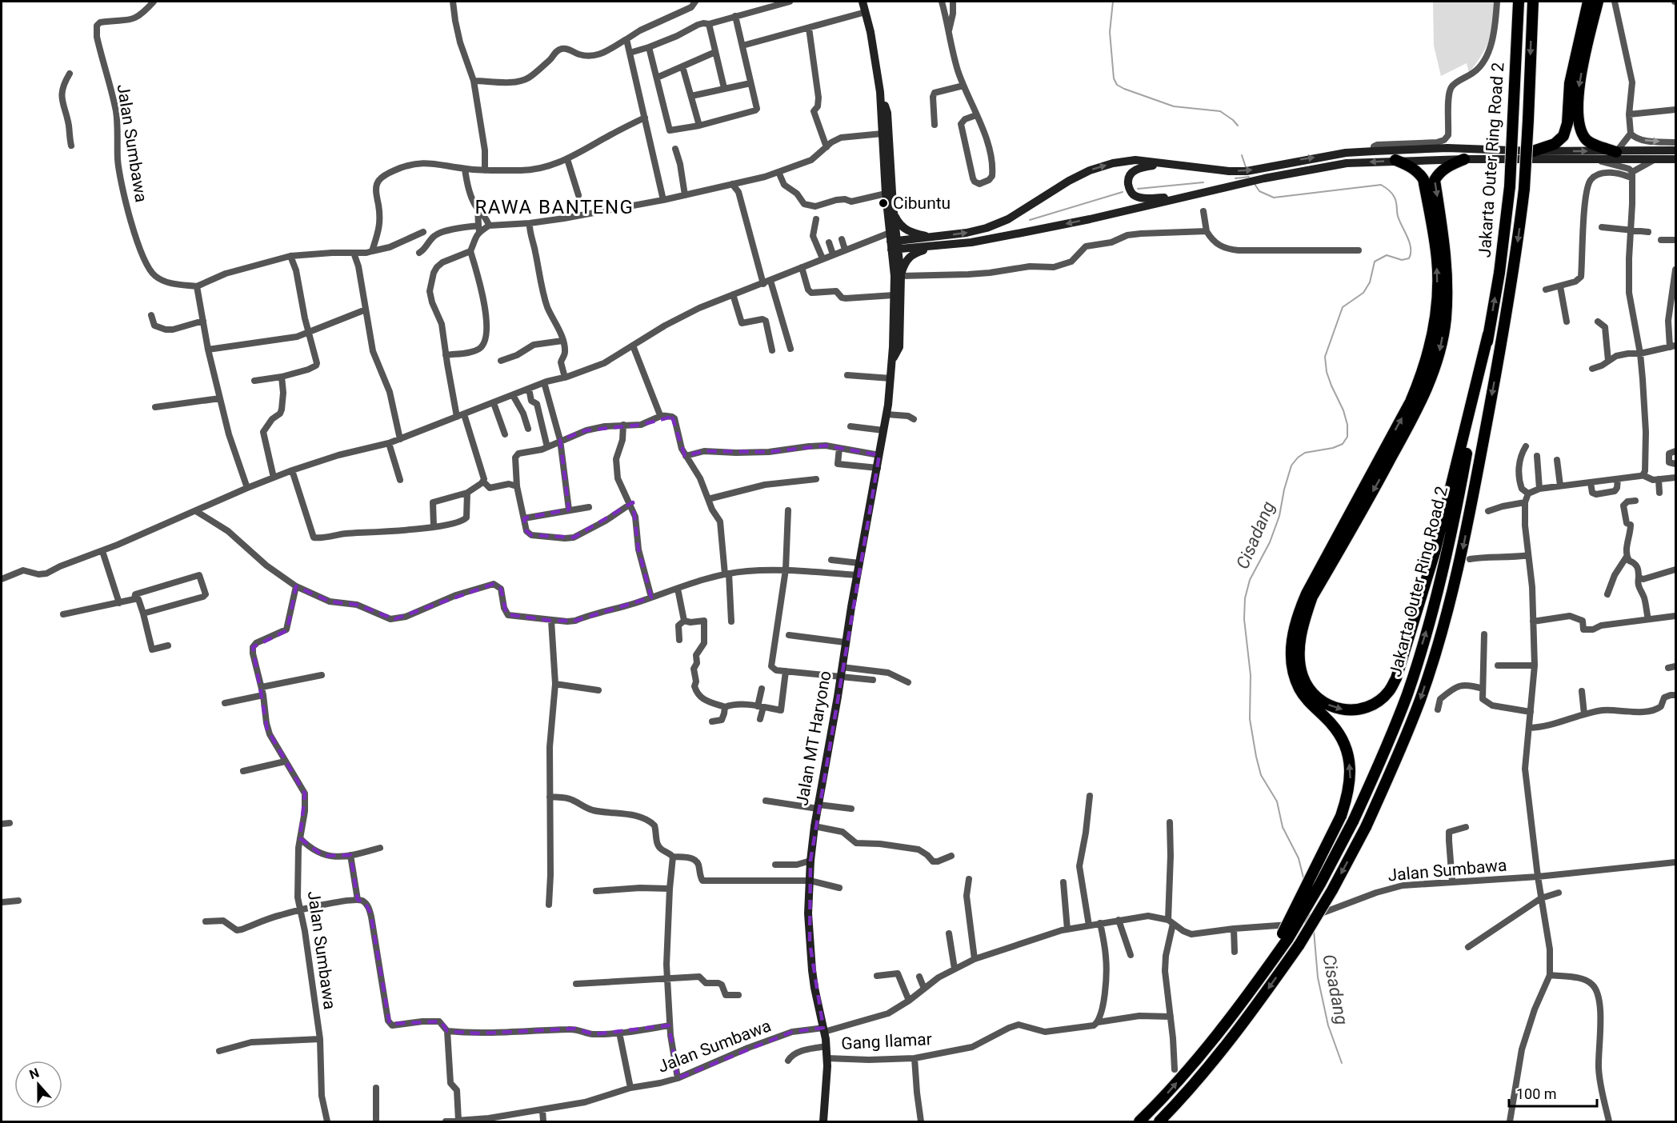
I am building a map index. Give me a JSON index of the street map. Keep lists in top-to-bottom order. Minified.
{"streets":{"highway":["Jakarta Outer Ring Road 2"],"main road":["Jalan MT Haryono"],"street":["Jalan Sumbawa","Gang Ilamar"]},"crossings":[["Jalan Sumbawa","Jalan MT Haryono"],["Jalan MT Haryono","Gang Ilamar"]],"districts":["RAWA BANTENG"],"water":["Cisadang"],"places":["Cibuntu"],"scale_bar":"100 m","north":"top"}
